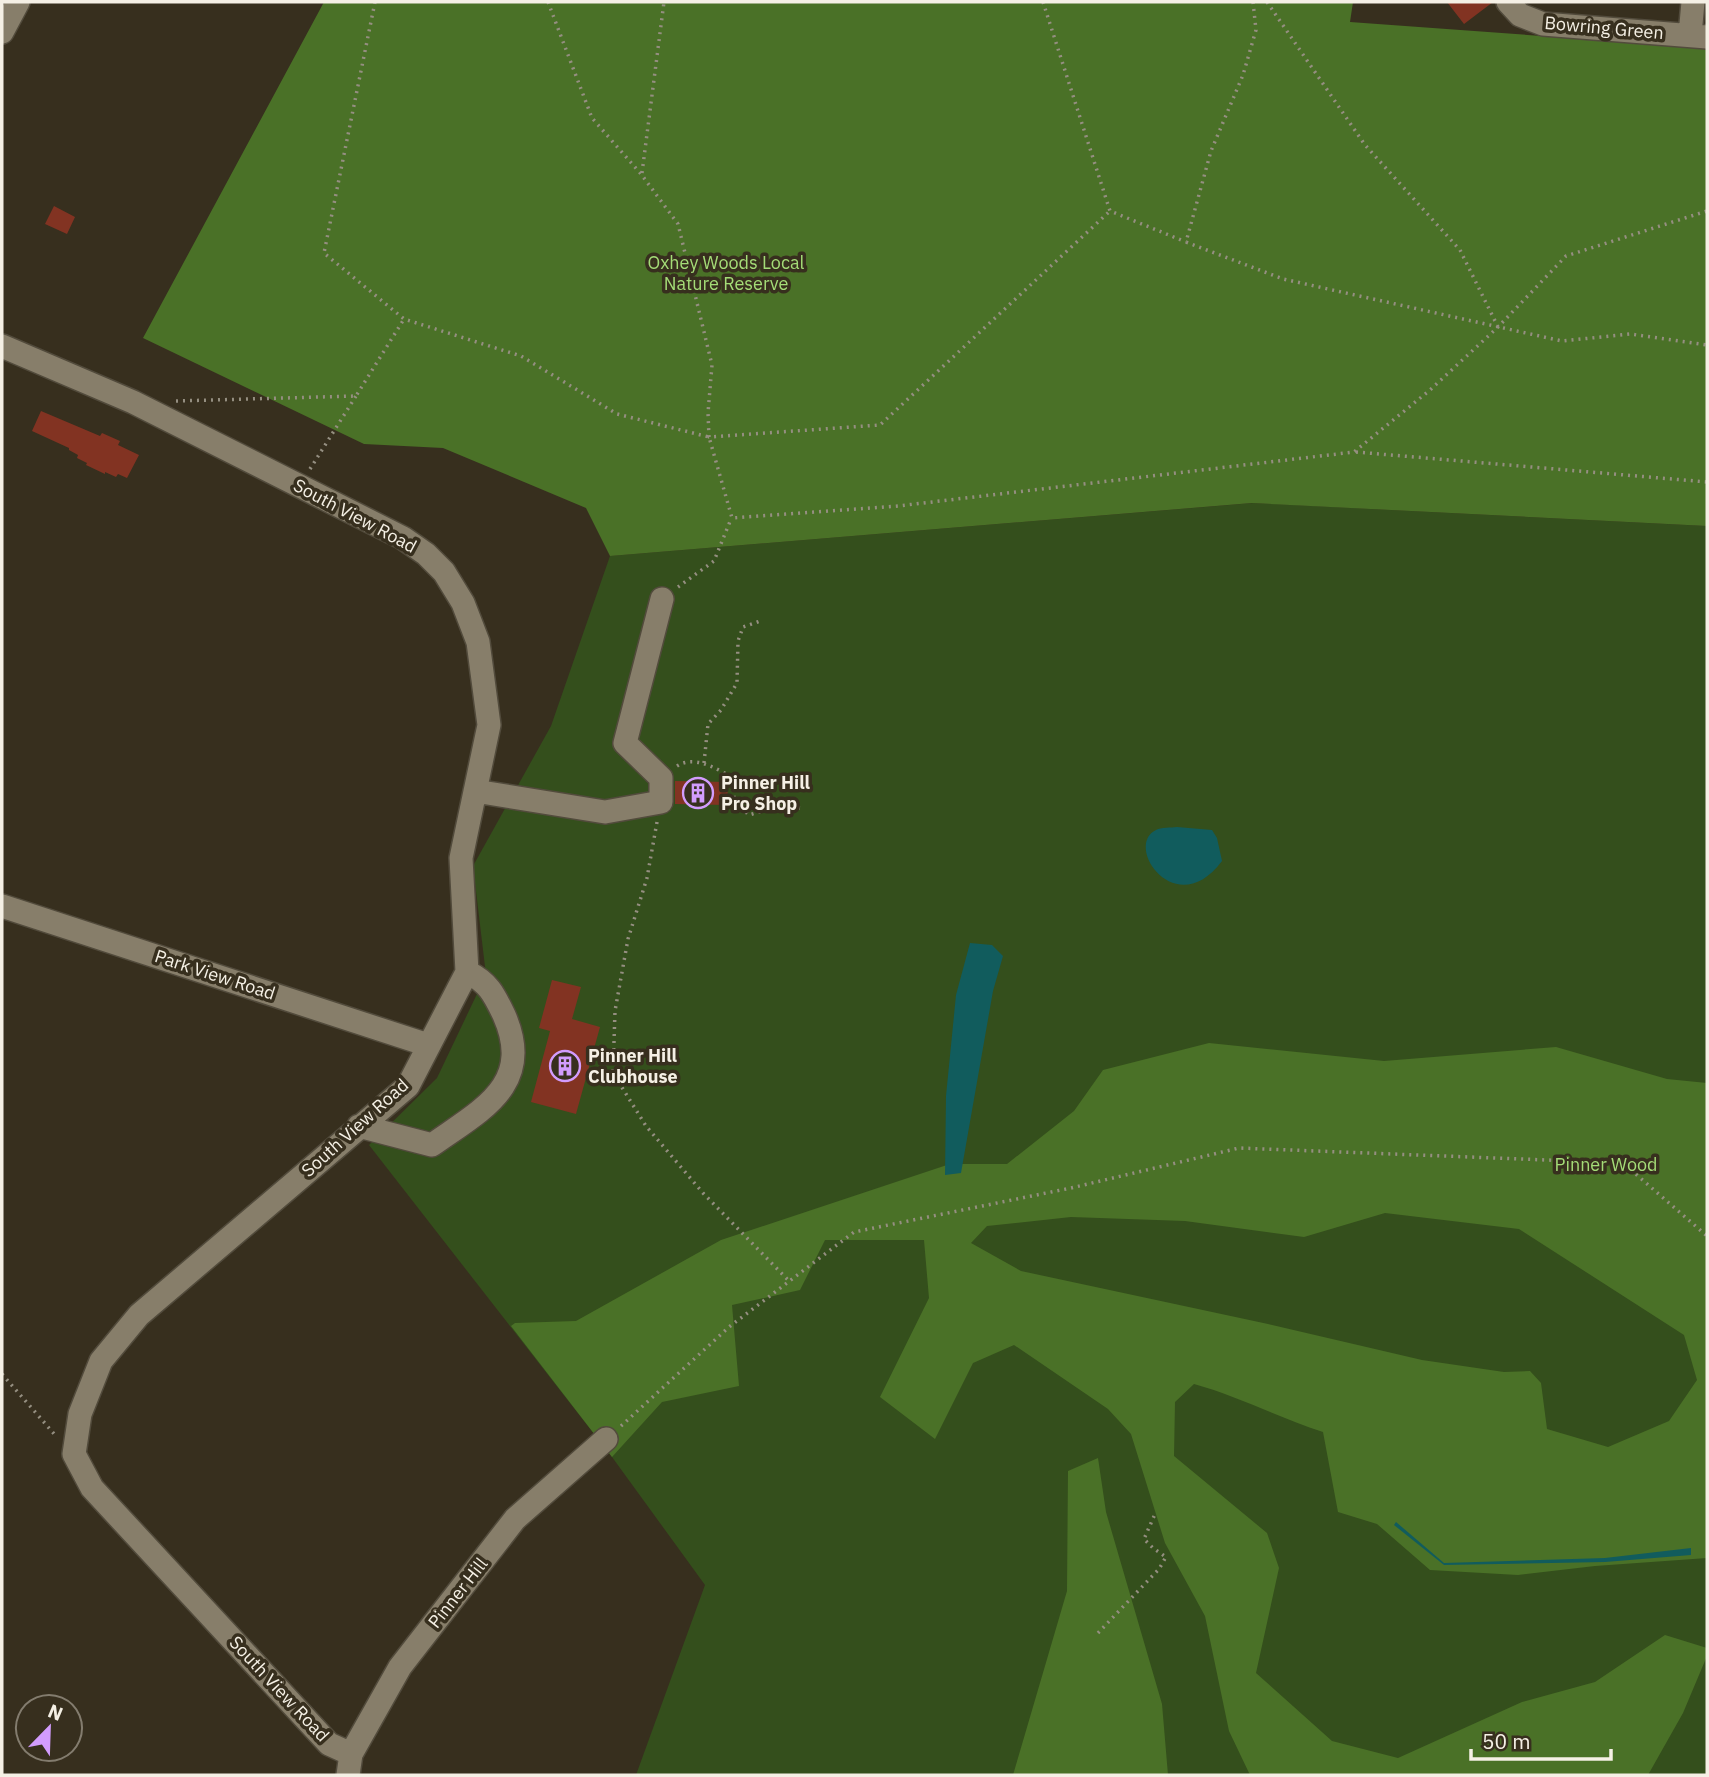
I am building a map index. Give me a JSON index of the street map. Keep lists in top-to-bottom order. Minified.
{"streets":{"street":["Bowring Green","South View Road","Park View Road","Pinner Hill"]},"crossings":[["South View Road","Park View Road"],["South View Road","Pinner Hill"]],"parks":["Oxhey Woods Local Nature Reserve","Pinner Wood"],"places":{"building":["Pinner Hill Pro Shop","Pinner Hill Clubhouse"]},"scale_bar":"50 m","north":"top right"}
